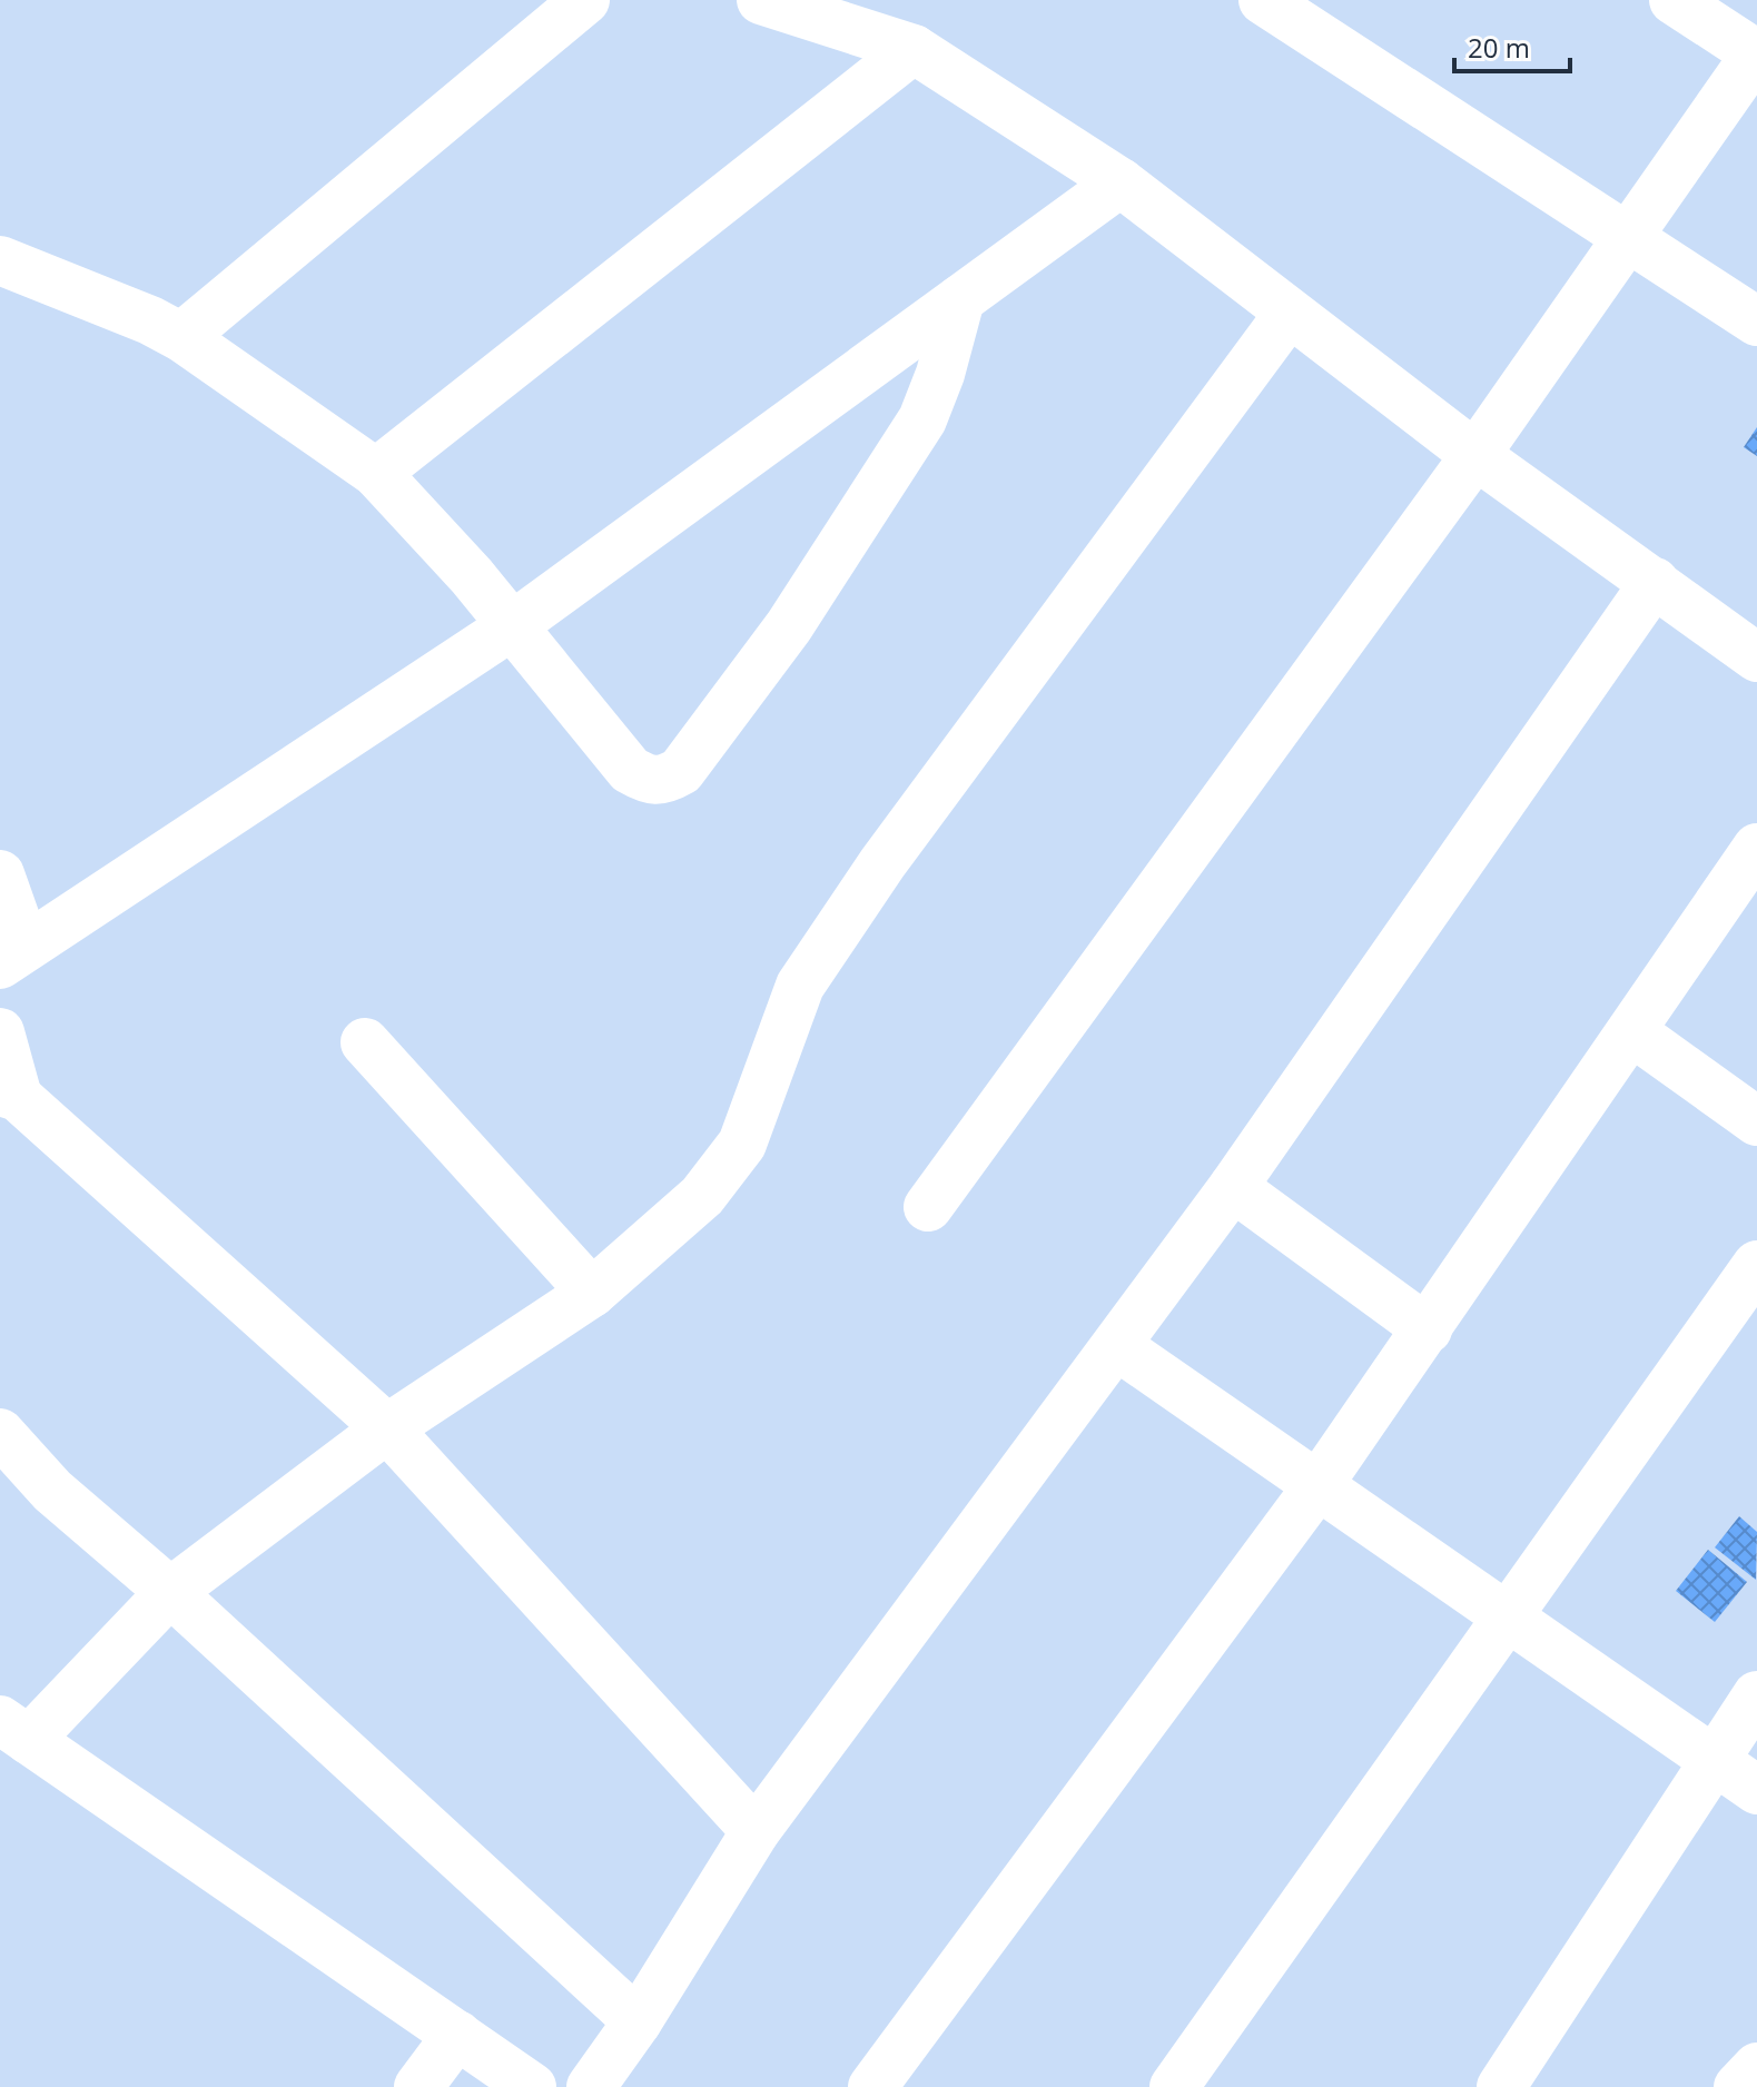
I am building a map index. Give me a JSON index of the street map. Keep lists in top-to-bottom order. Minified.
{"scale_bar":"20 m"}
